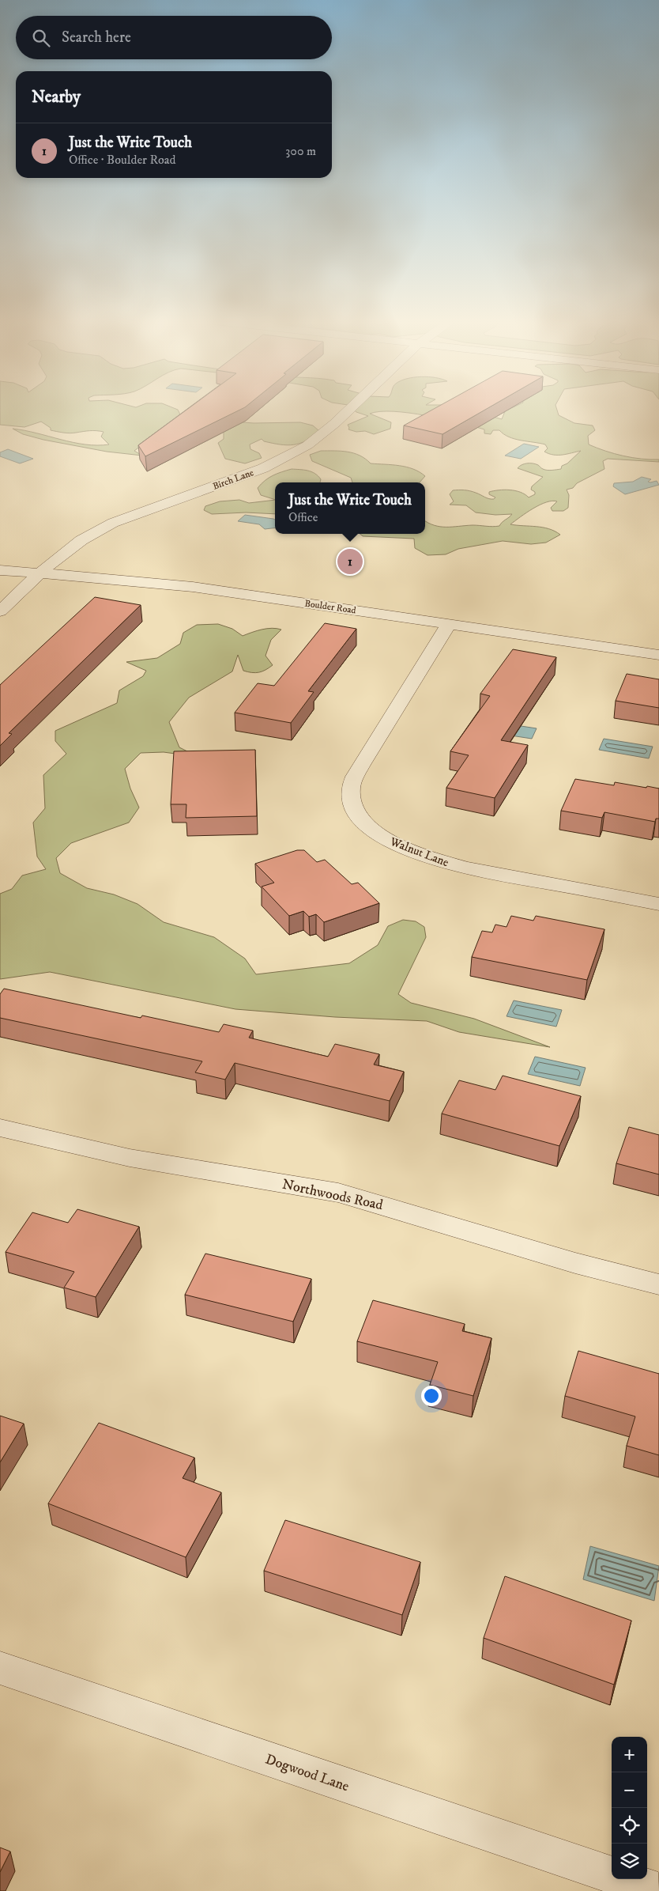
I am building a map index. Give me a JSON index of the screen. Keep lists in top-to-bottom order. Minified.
{"streets":{"street":["Birch Lane","Boulder Road","Walnut Lane","Northwoods Road","Dogwood Lane"]},"crossings":[["Birch Lane","Boulder Road"],["Boulder Road","Walnut Lane"]],"page":{"search":"Search here","heading":"Nearby","list":[{"mark":"1","name":"Just the Write Touch","note":"Office · Boulder Road","value":"300 m"}],"popup":["Just the Write Touch","Office"],"pins":"1","map_buttons":["+","−"]}}
